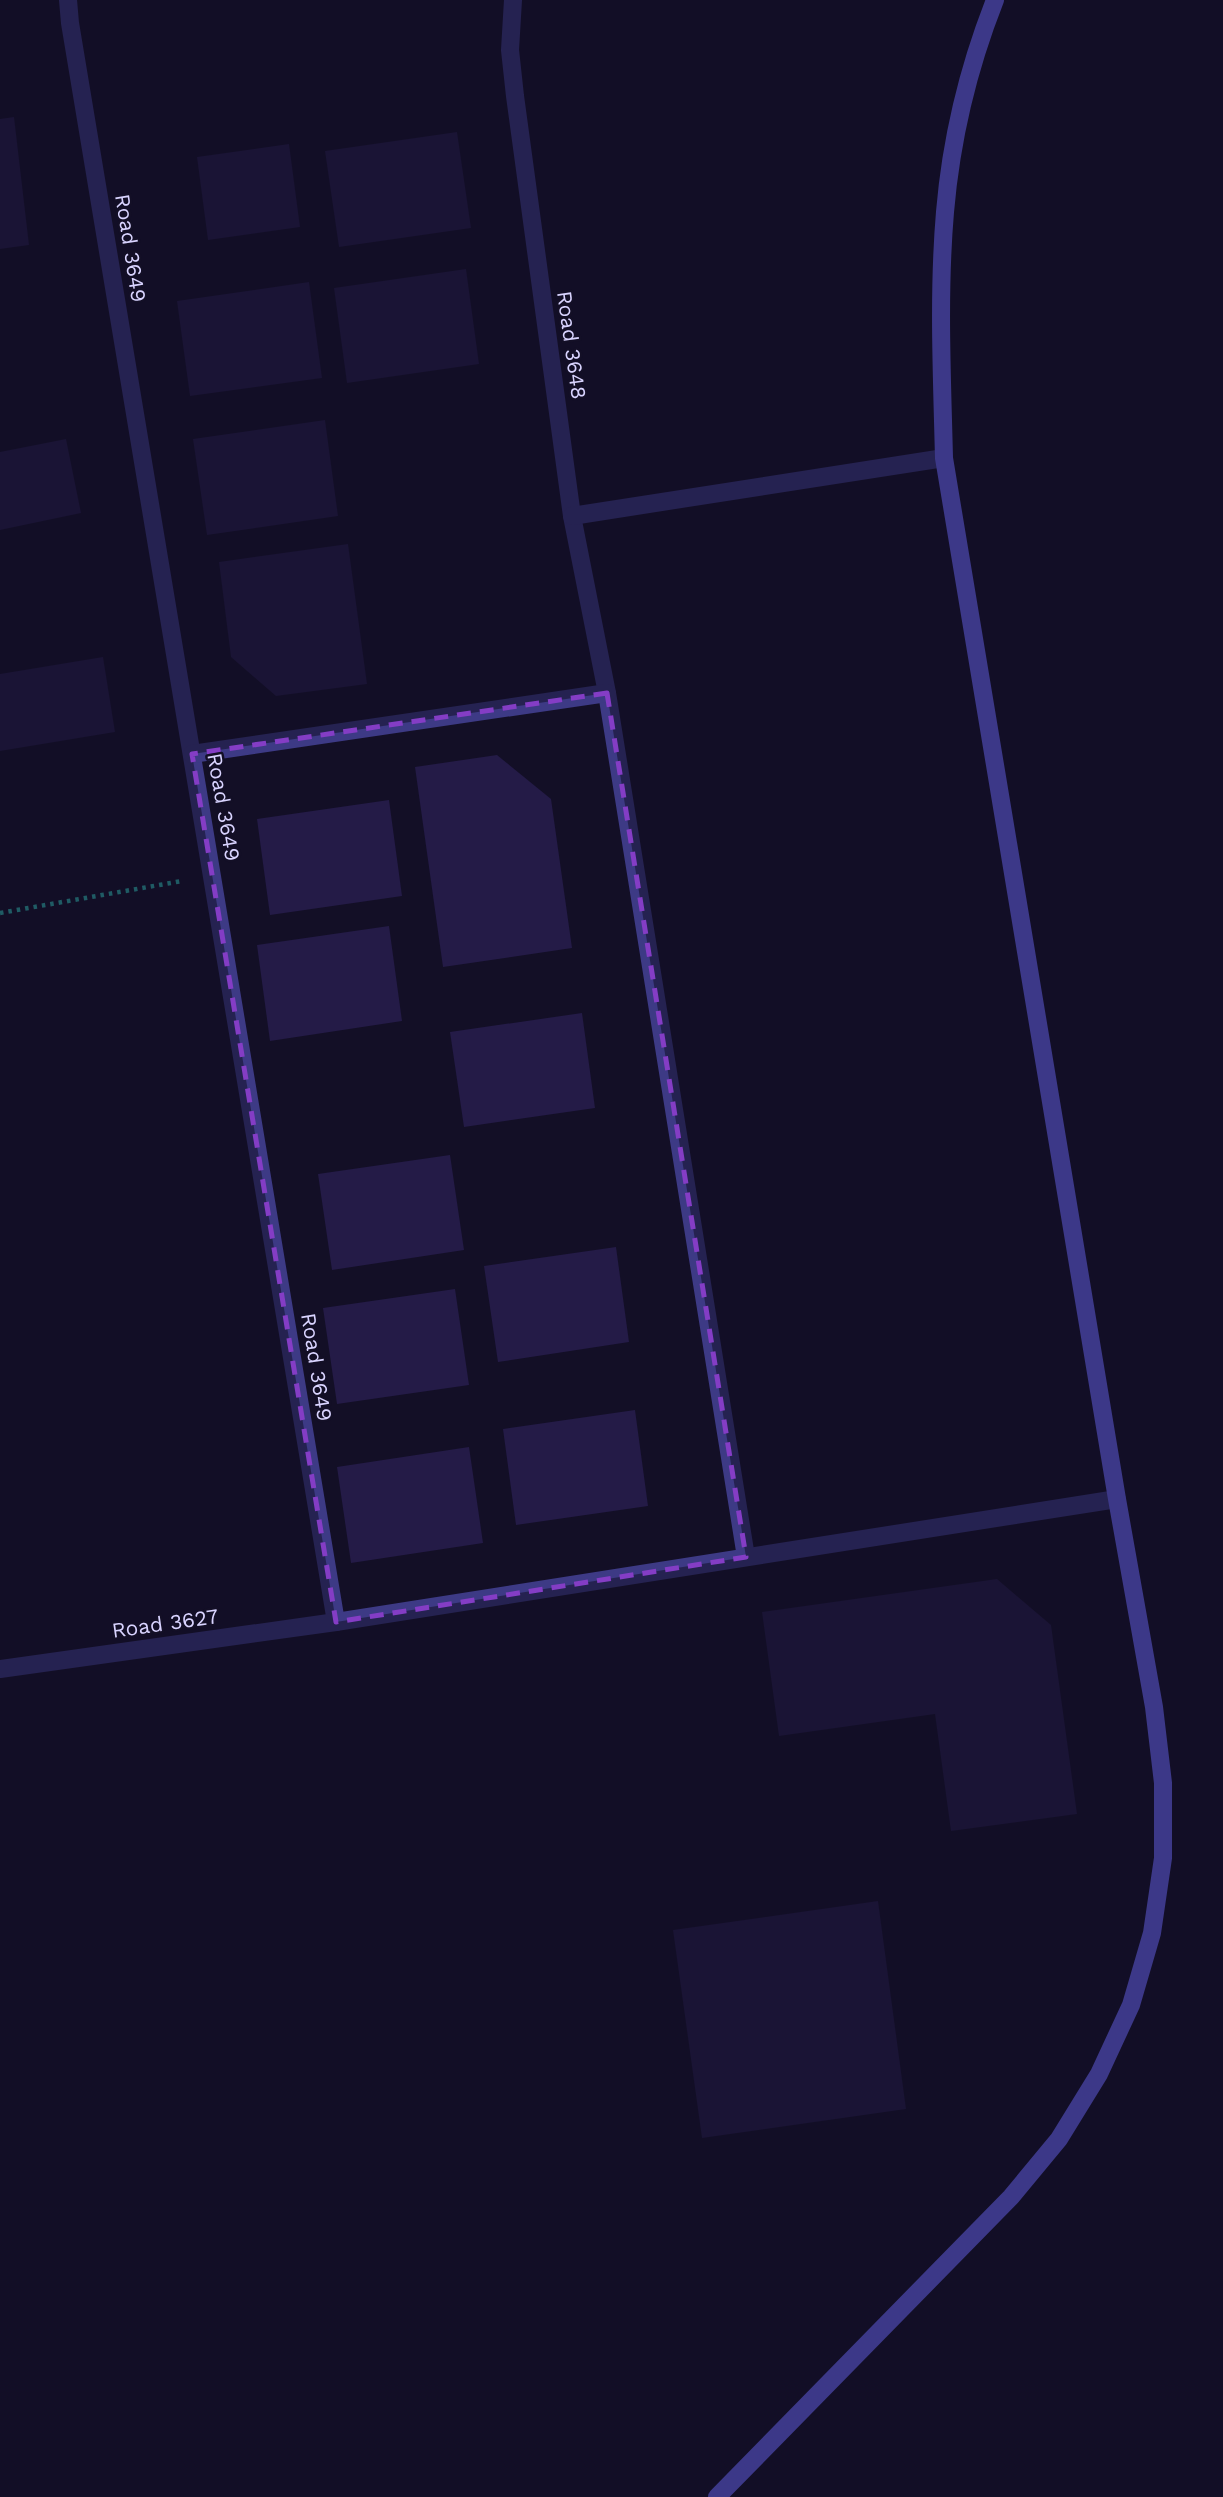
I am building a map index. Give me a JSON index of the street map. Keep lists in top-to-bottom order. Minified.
{"streets":{"street":["Road 3649","Road 3648","Road 3627"]},"crossings":[["Road 3649","Road 3627"],["Road 3648","Road 3627"]]}
